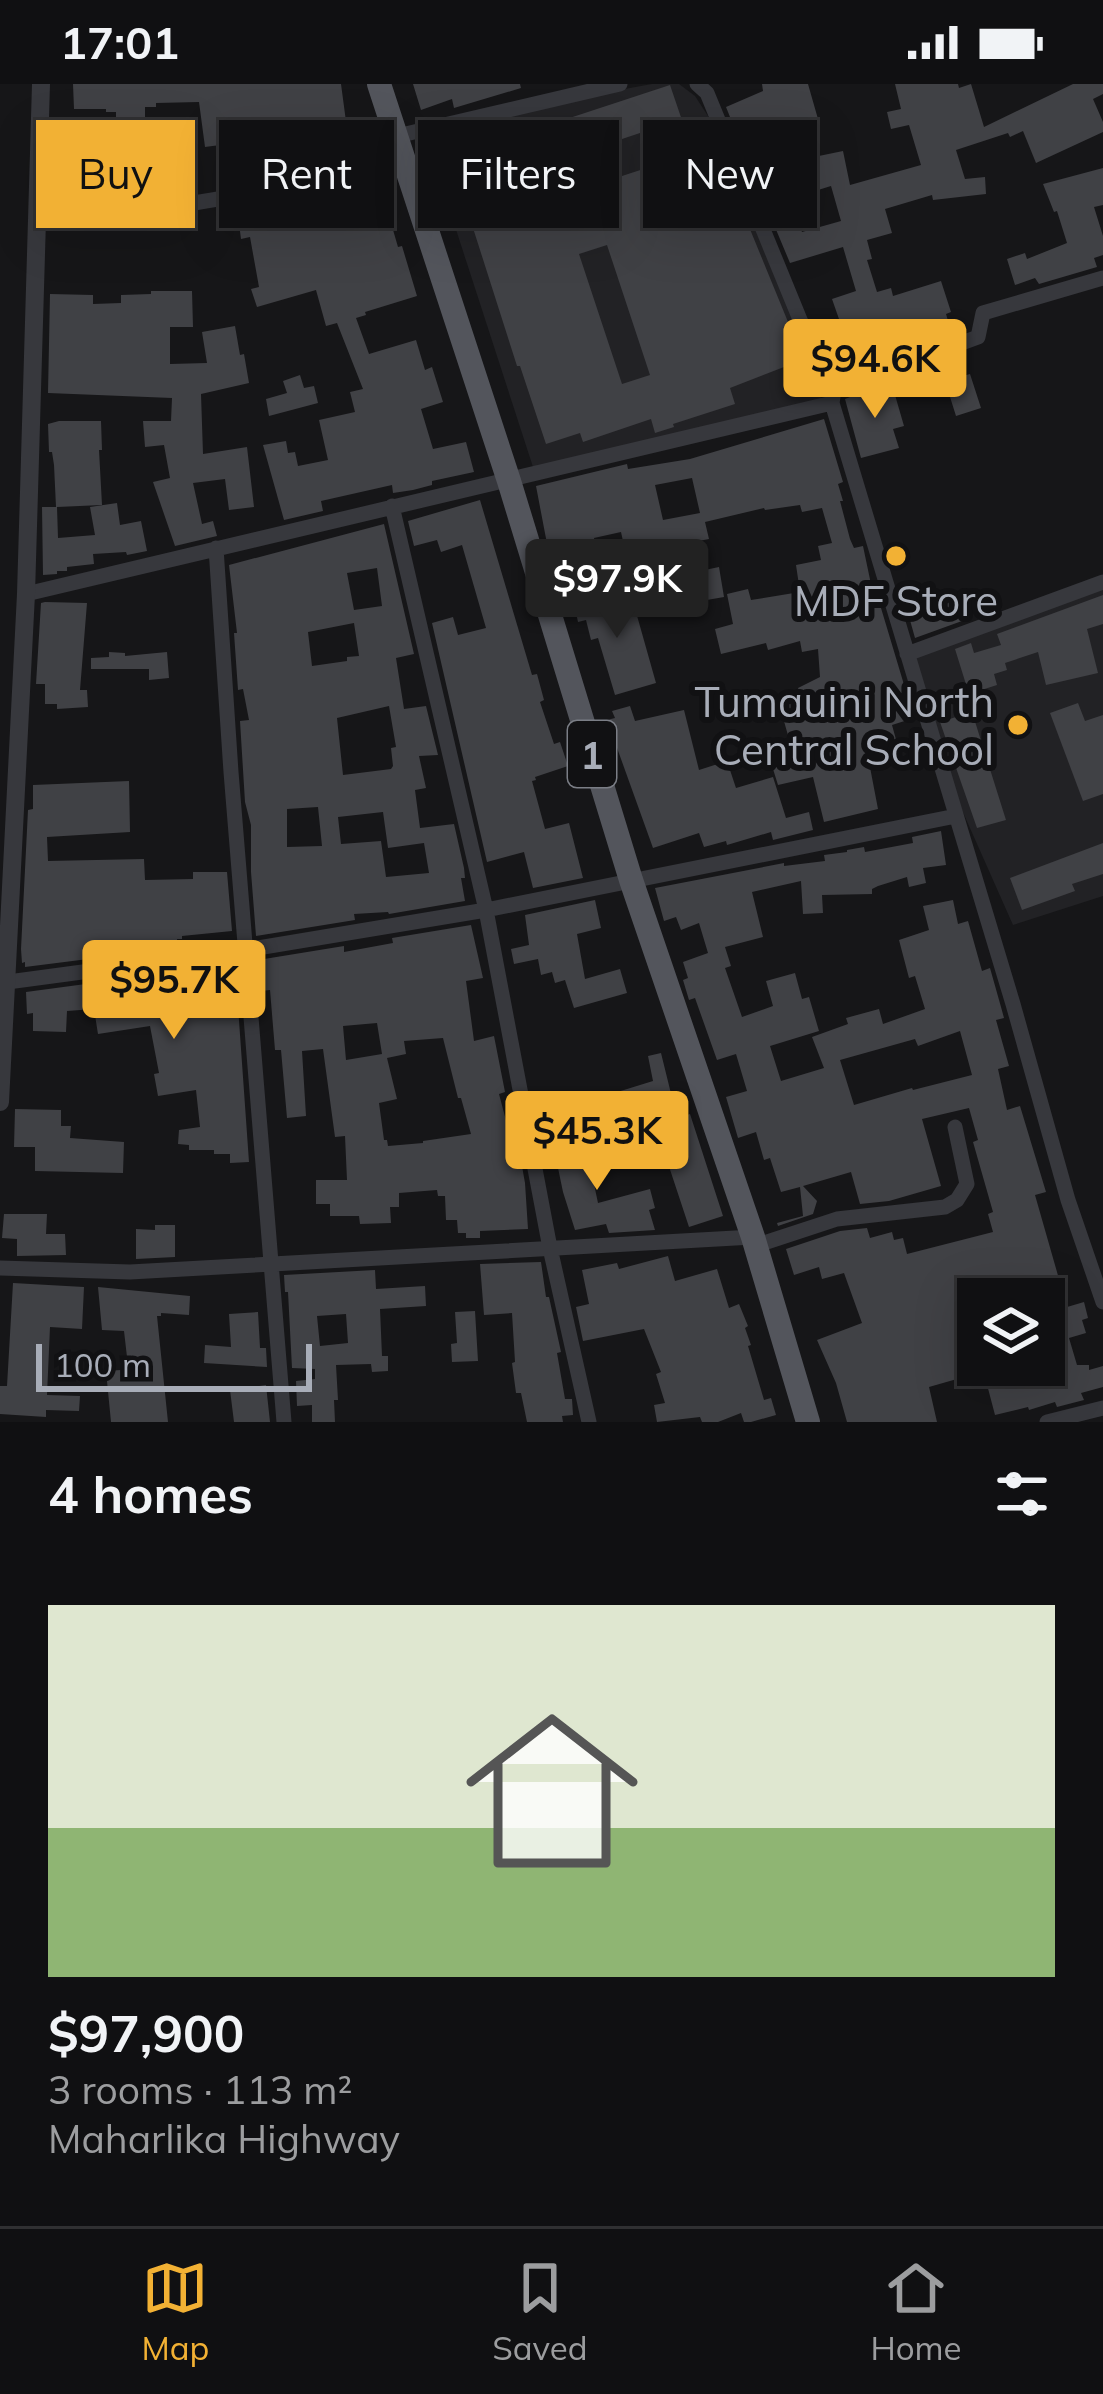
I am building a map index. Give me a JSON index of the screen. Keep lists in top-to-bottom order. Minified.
{"streets":{"main road":["1"]},"places":["MDF Store","Tumauini North Central School"],"scale_bar":"100 m","page":{"status":"17:01","chip":["Buy","Rent","Filters","New"],"price":["$94.6K","$97.9K","$95.7K","$45.3K"],"scale":"100 m","heading":"4 homes","list":[{"name":"$97,900","note":"3 rooms · 113 m² · Maharlika Highway"}],"tabs":["Map","Saved","Home"]}}
